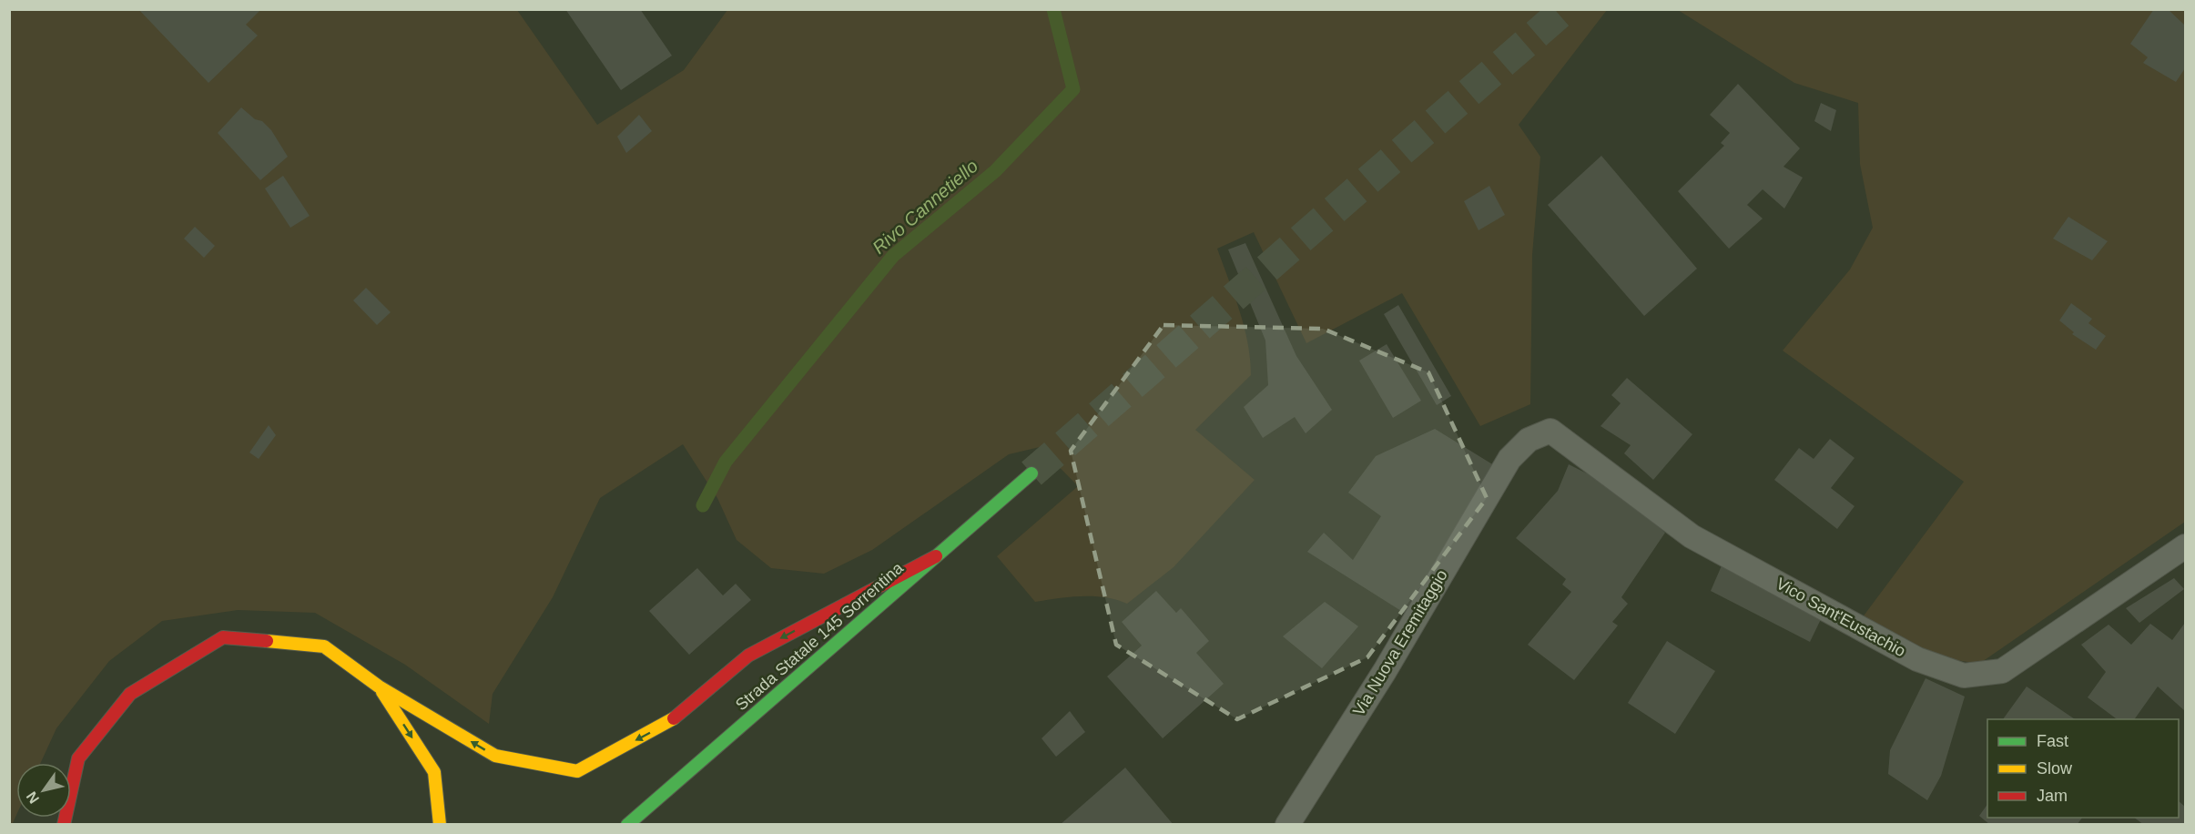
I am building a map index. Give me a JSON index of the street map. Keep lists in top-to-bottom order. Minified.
{"streets":{"highway":["Strada Statale 145 Sorrentina"],"lane":["Vico Sant'Eustachio","Via Nuova Eremitaggio"]},"crossings":[["Vico Sant'Eustachio","Via Nuova Eremitaggio"]],"water":["Rivo Cannetiello"],"legend":["Fast","Slow","Jam"],"north":"bottom left"}
